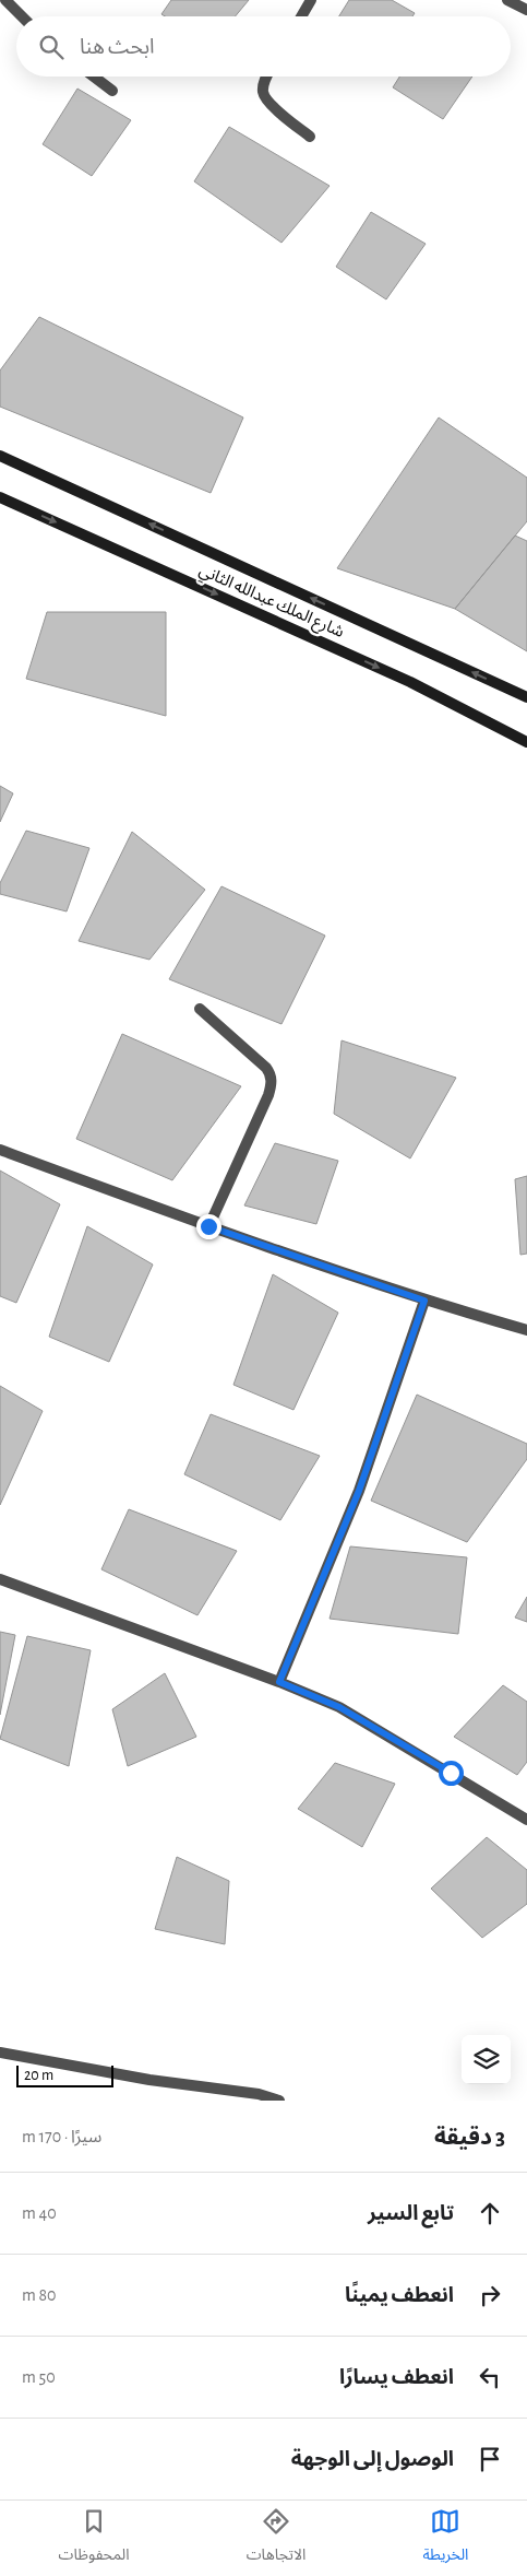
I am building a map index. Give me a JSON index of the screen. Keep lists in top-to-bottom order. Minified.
{"streets":{"main road":["شارع الملك عبدالله الثاني"]},"scale_bar":"20 m","page":{"search":"ابحث هنا","scale":"20 m","heading":["3 دقيقة","سيرًا · 170 m"],"list":[["تابع السير","40 m"],["انعطف يمينًا","80 m"],["انعطف يسارًا","50 m"],"الوصول إلى الوجهة"],"nav":["الخريطة","الاتجاهات","المحفوظات"]}}
